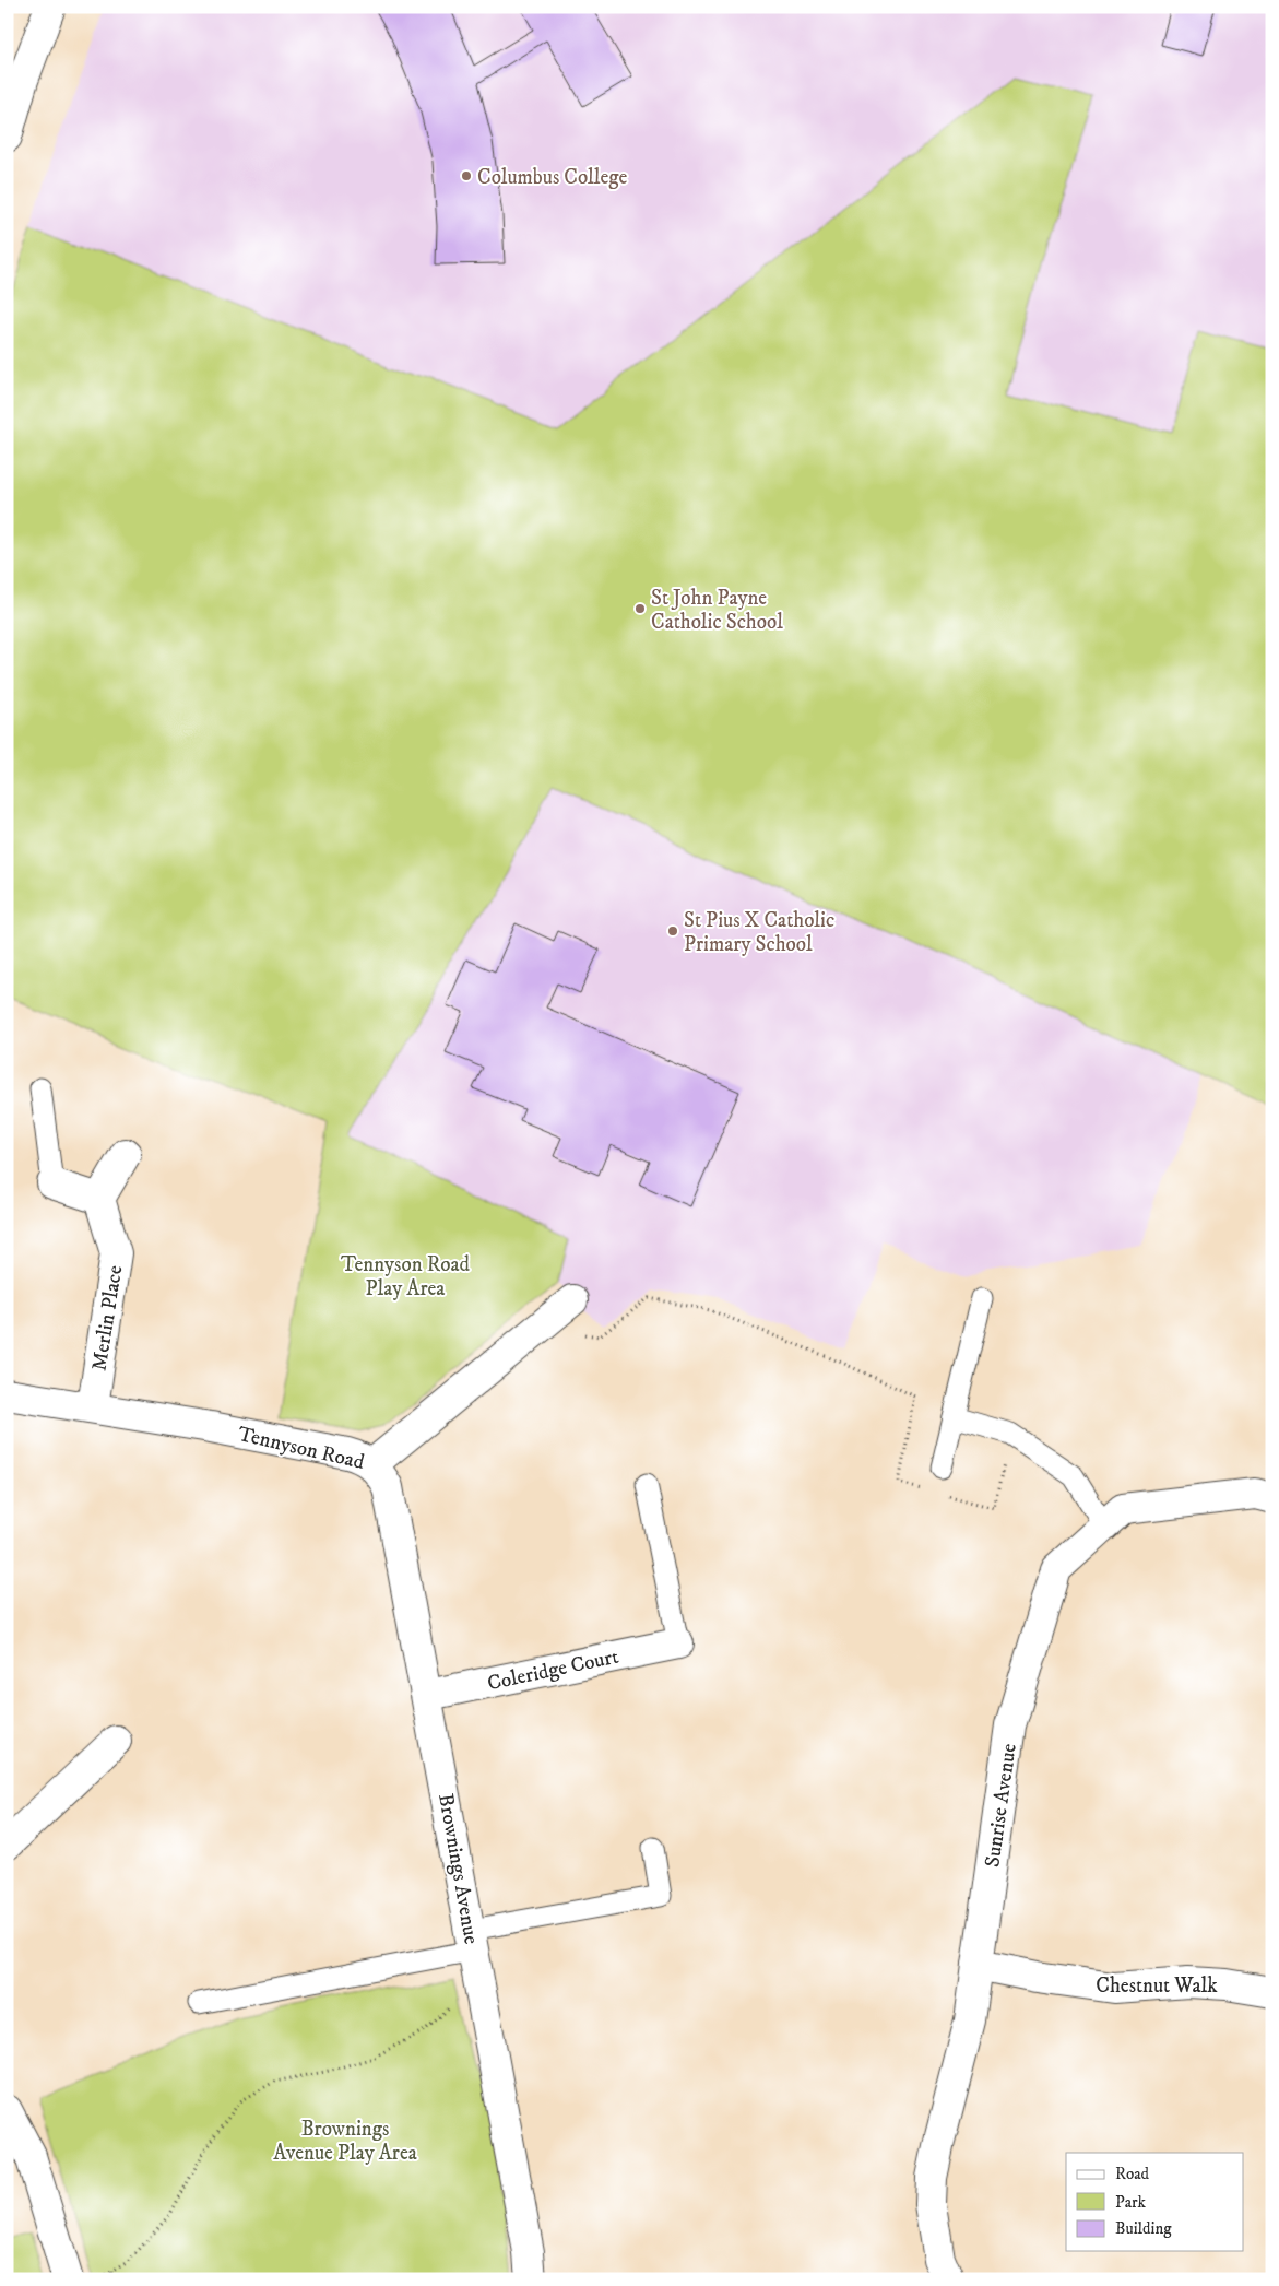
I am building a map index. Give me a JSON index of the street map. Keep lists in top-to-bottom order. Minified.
{"streets":{"street":["Merlin Place","Tennyson Road","Coleridge Court","Sunrise Avenue","Brownings Avenue","Chestnut Walk"]},"crossings":[["Merlin Place","Tennyson Road"],["Tennyson Road","Brownings Avenue"],["Coleridge Court","Brownings Avenue"],["Sunrise Avenue","Chestnut Walk"]],"parks":["Tennyson Road Play Area","Brownings Avenue Play Area"],"places":["Columbus College","St John Payne Catholic School","St Pius X Catholic Primary School"],"legend":["Road","Park","Building"]}
